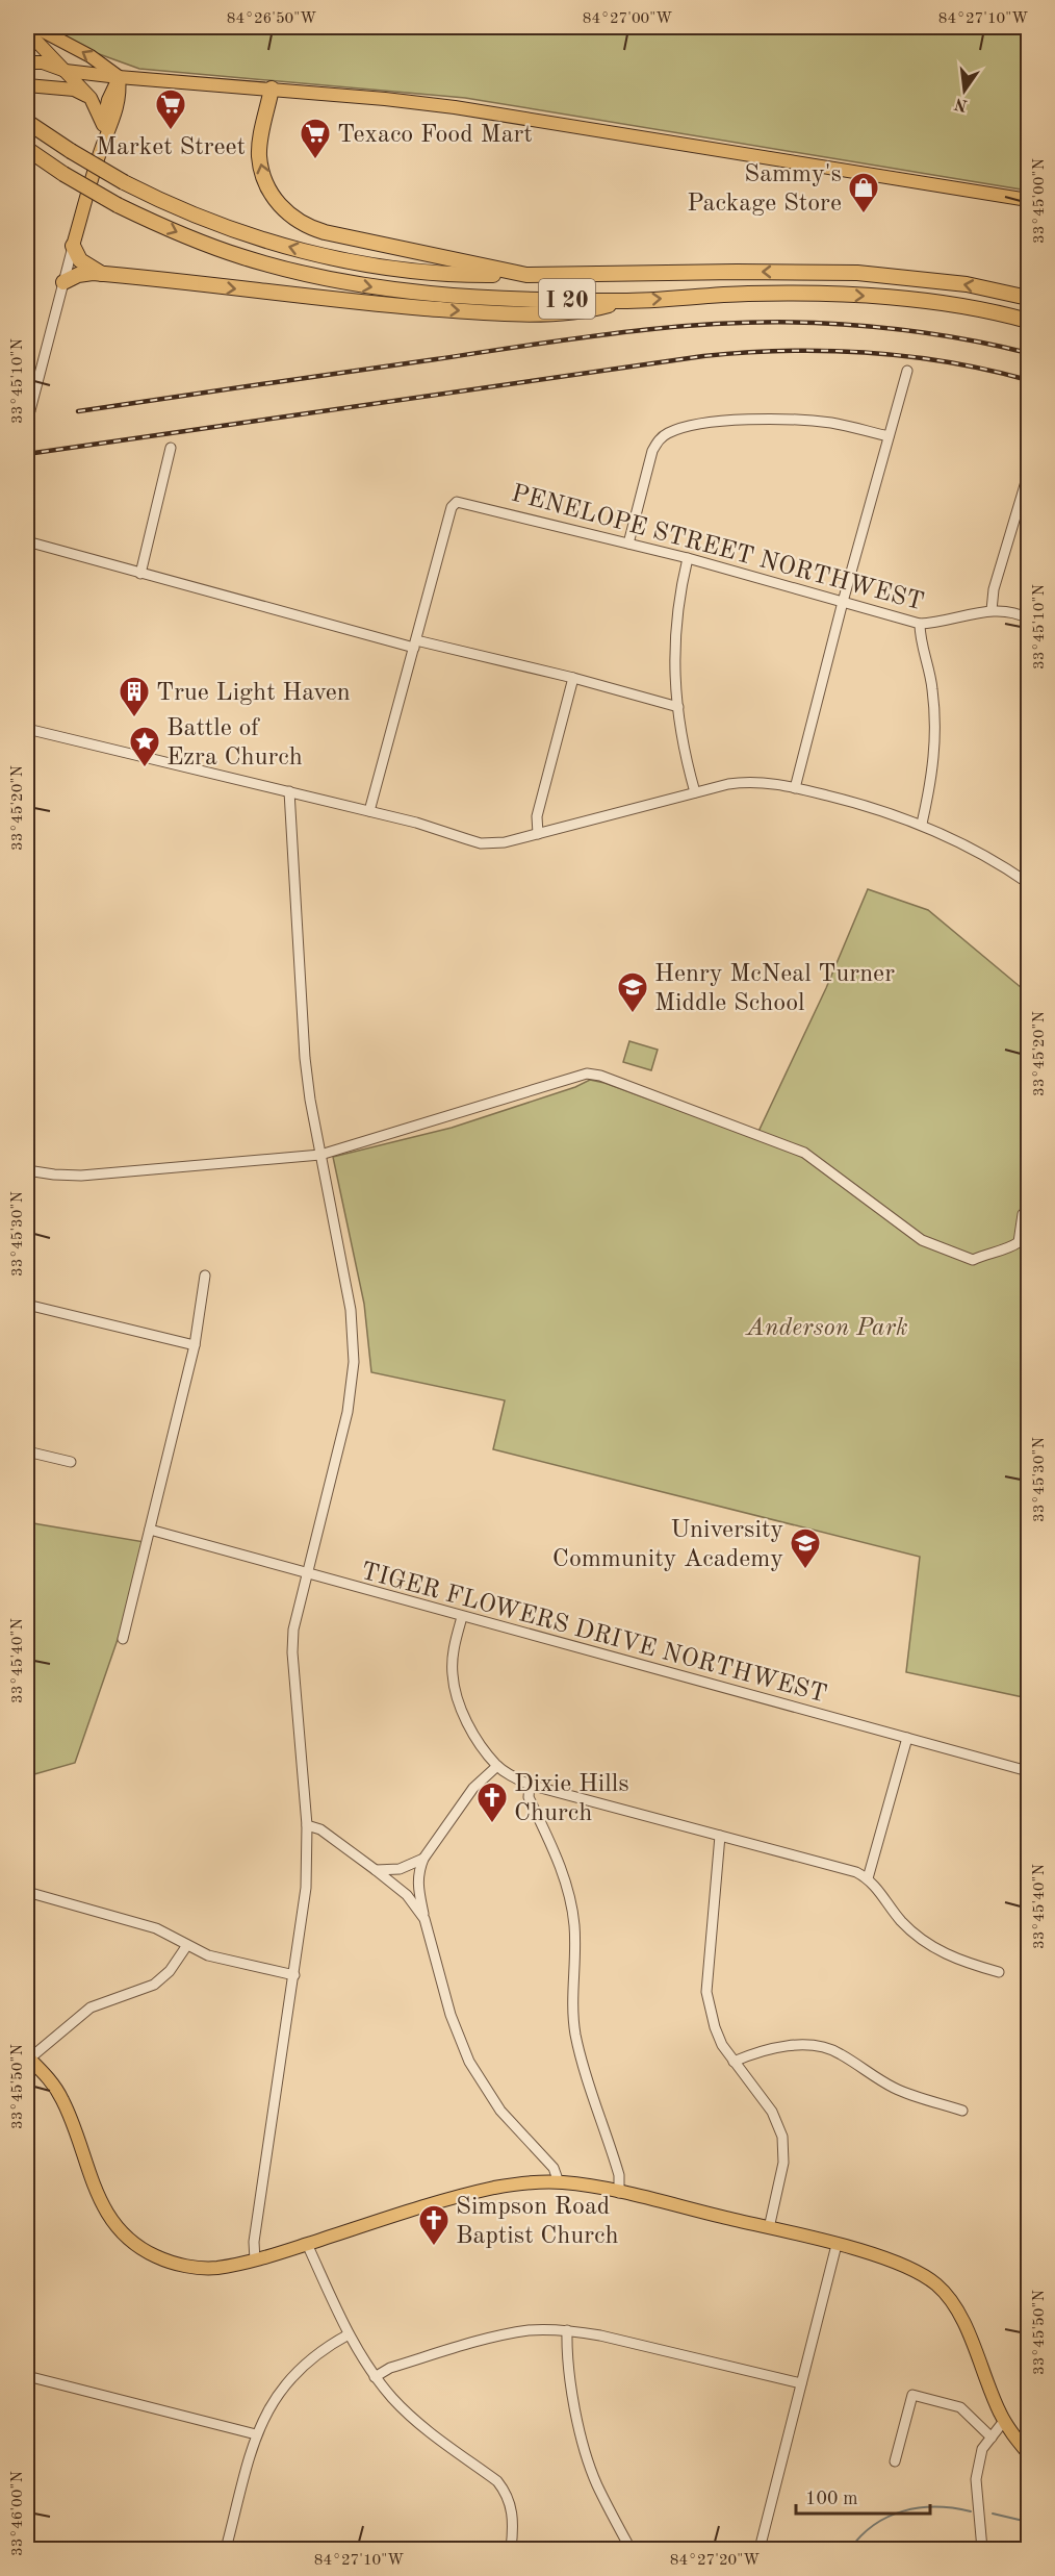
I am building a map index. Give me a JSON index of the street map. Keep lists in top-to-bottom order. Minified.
{"streets":{"highway":["I 20"],"street":["PENELOPE STREET NORTHWEST","TIGER FLOWERS DRIVE NORTHWEST"]},"parks":["Anderson Park"],"places":{"supermarket":["Market Street","Texaco Food Mart"],"shop":["Sammy's Package Store"],"building":["True Light Haven"],"place":["Battle of Ezra Church"],"school or university":["Henry McNeal Turner Middle School","University Community Academy"],"church":["Dixie Hills Church","Simpson Road Baptist Church"]},"scale_bar":"100 m","north":"bottom","coordinates":["84°26'50\"W","84°27'00\"W","84°27'10\"W","33°45'00\"N","33°45'10\"N","33°45'20\"N","33°45'30\"N","33°45'40\"N","33°45'50\"N","33°46'00\"N","84°27'20\"W"]}
